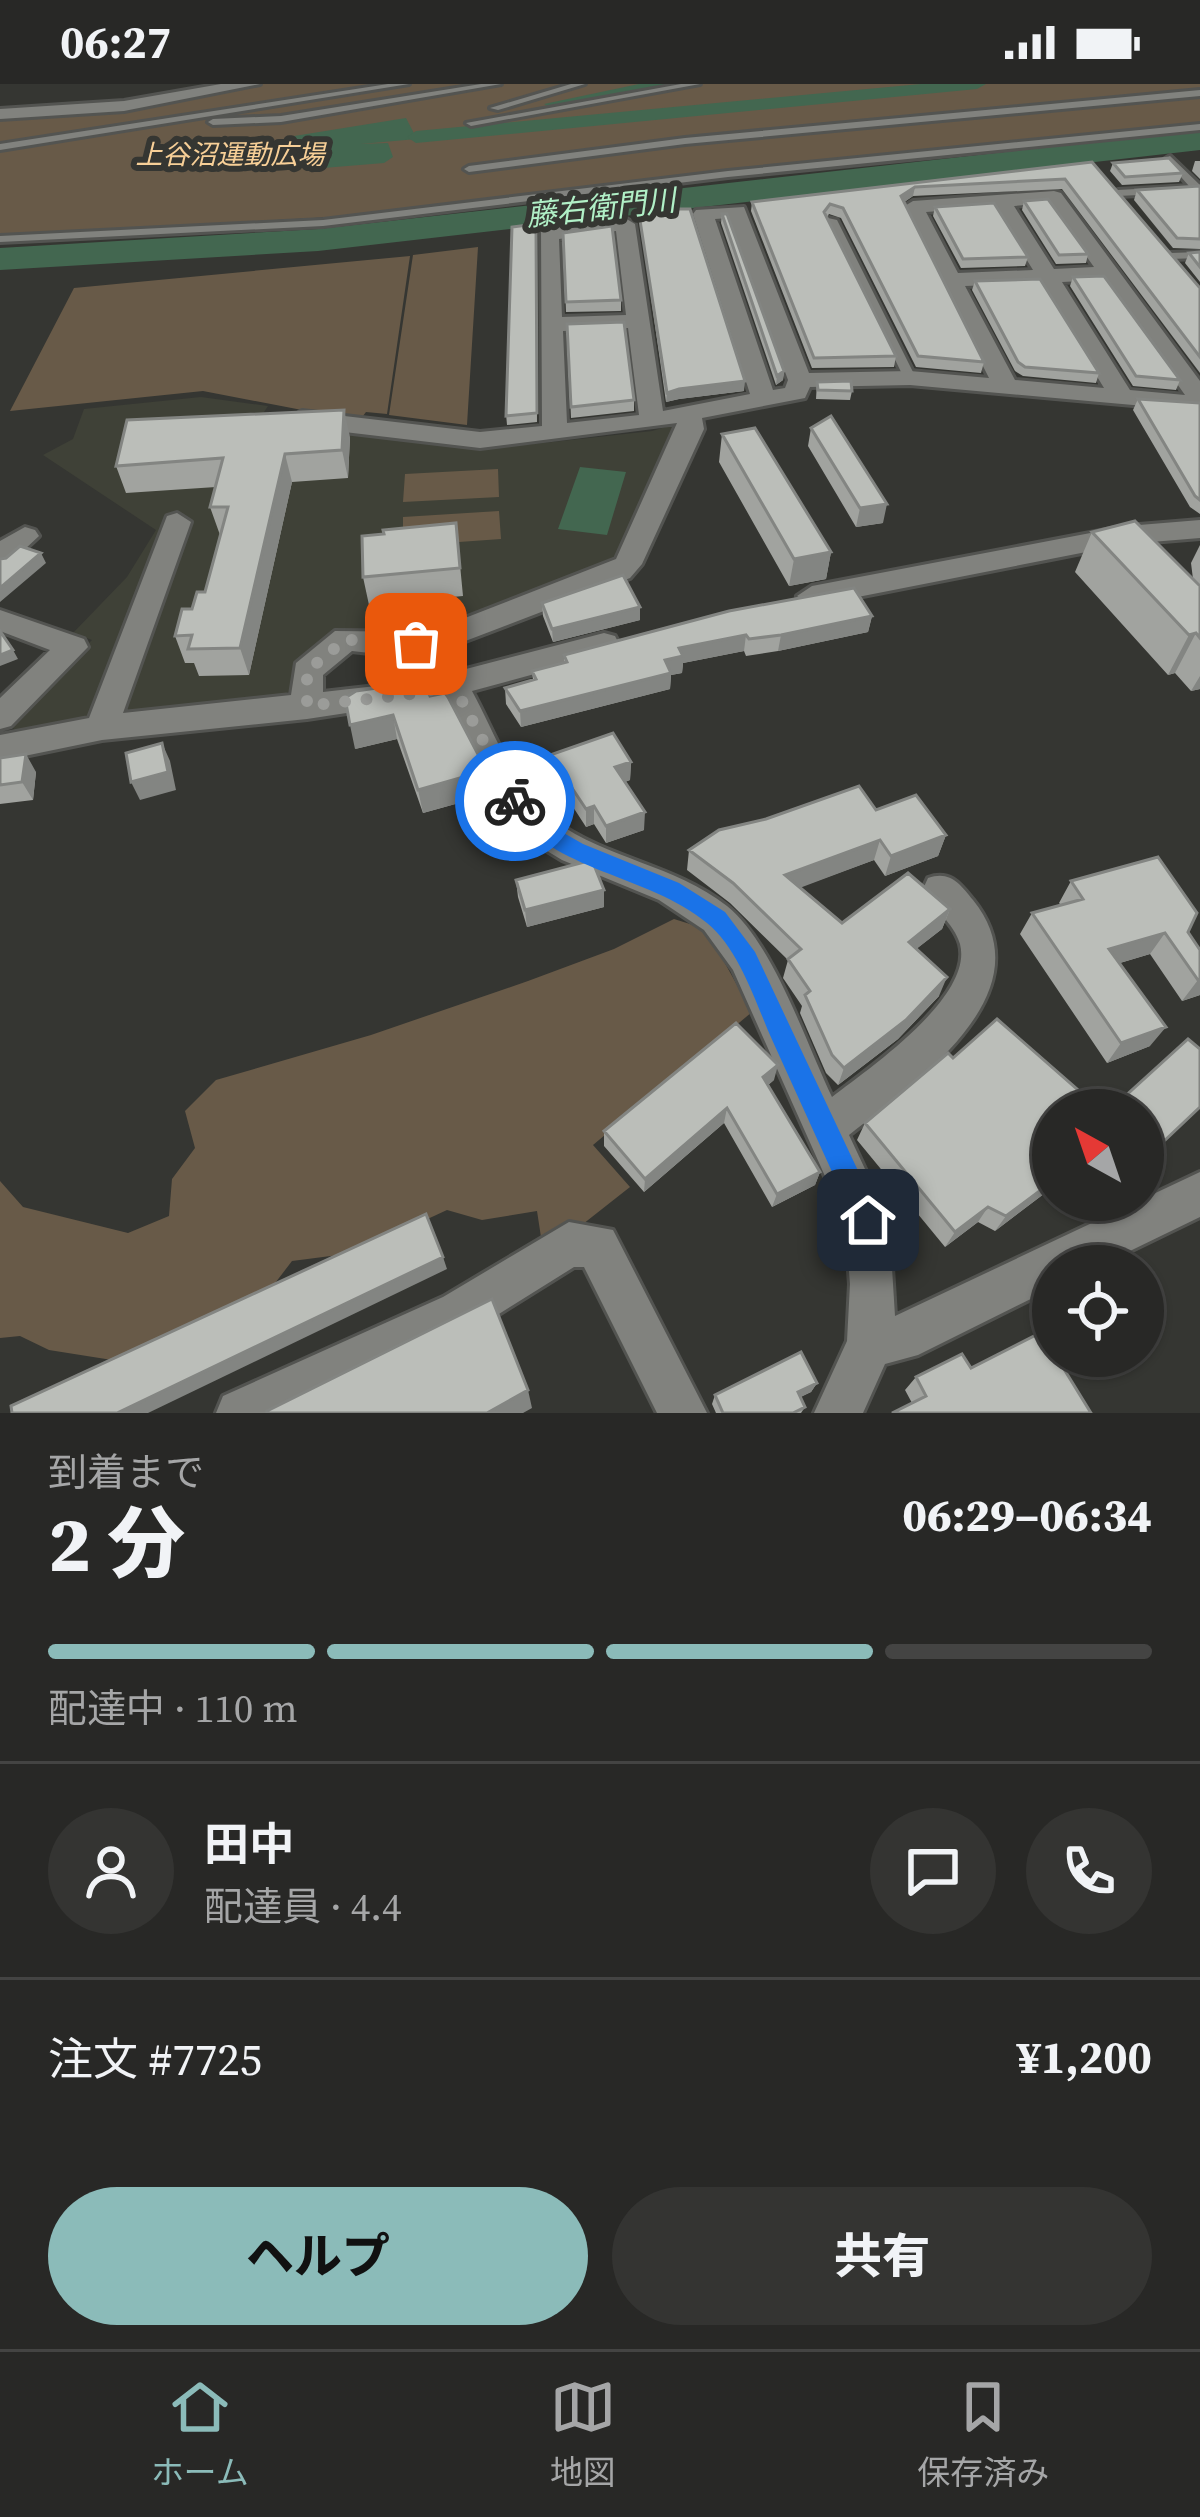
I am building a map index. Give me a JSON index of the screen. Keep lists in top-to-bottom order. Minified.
{"water":["藤右衛門川"],"parks":["上谷沼運動広場"],"north":"top left","page":{"status":"06:27","heading":["2 分","到着まで","06:29–06:34"],"panel":["田中","配達員 · 4.4","注文 #7725","¥1,200"],"bar":"配達中 · 110 m","buttons":["ヘルプ","共有"],"tabs":["ホーム","地図","保存済み"]}}
